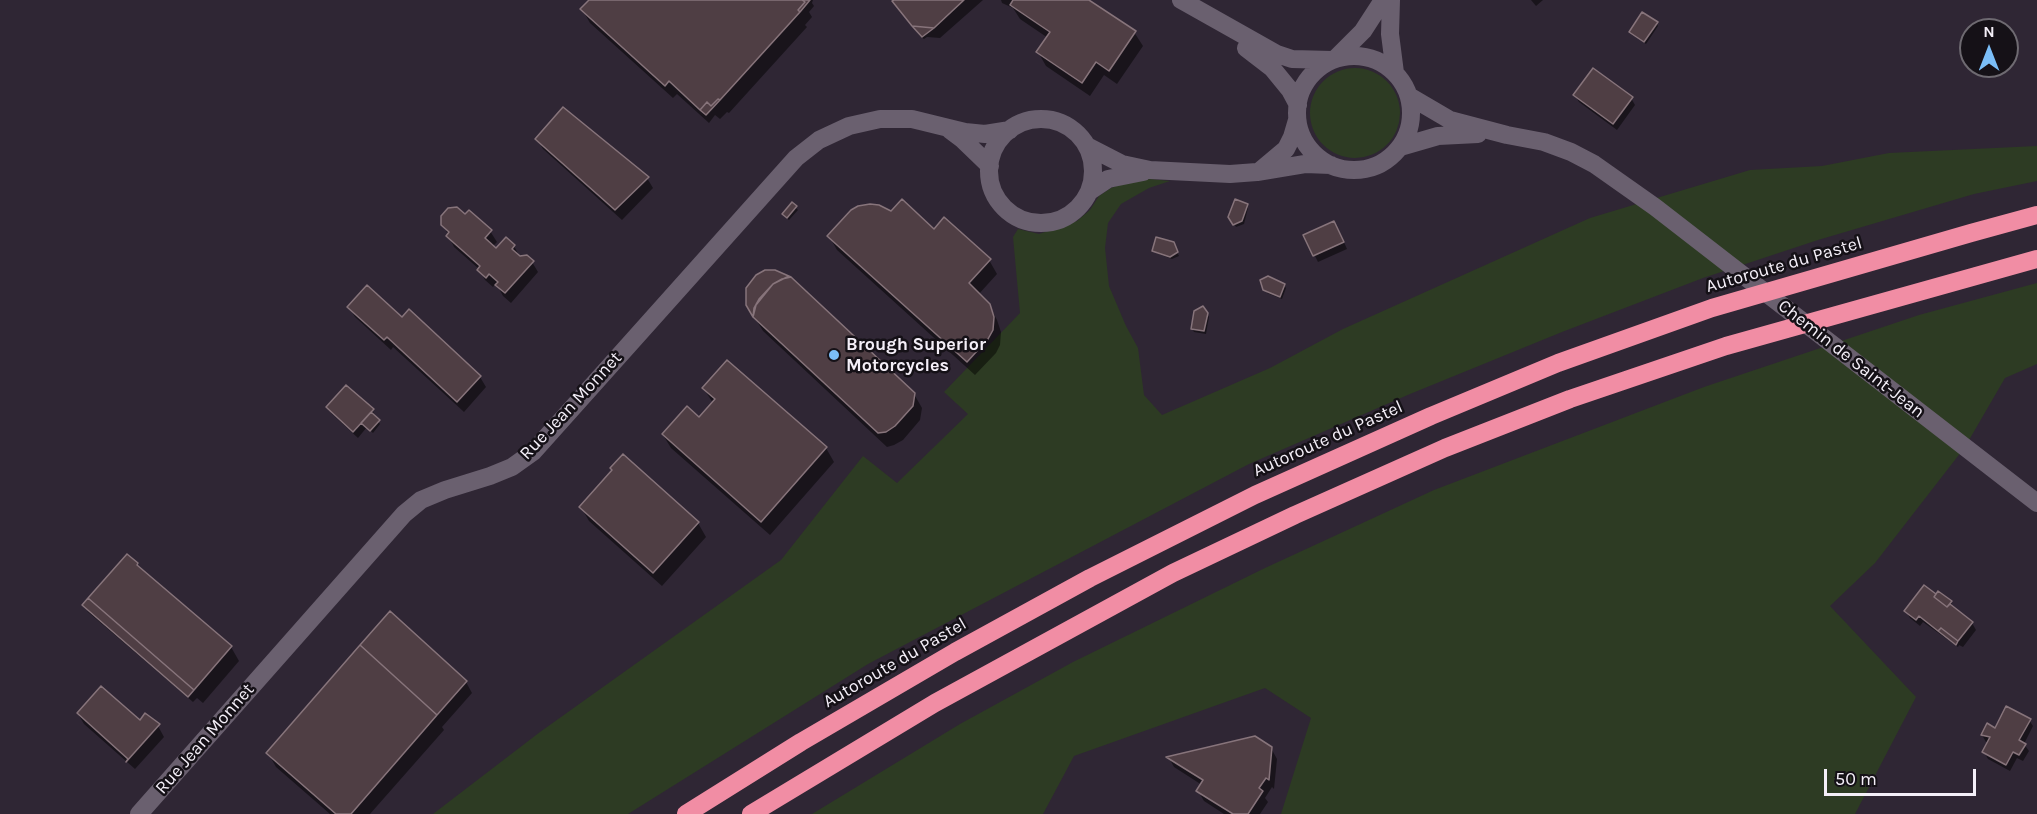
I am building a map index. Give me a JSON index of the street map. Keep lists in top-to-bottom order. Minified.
{"streets":{"highway":["Autoroute du Pastel"],"street":["Chemin de Saint-Jean","Rue Jean Monnet"]},"places":["Brough Superior Motorcycles"],"scale_bar":"50 m","north":"top"}
